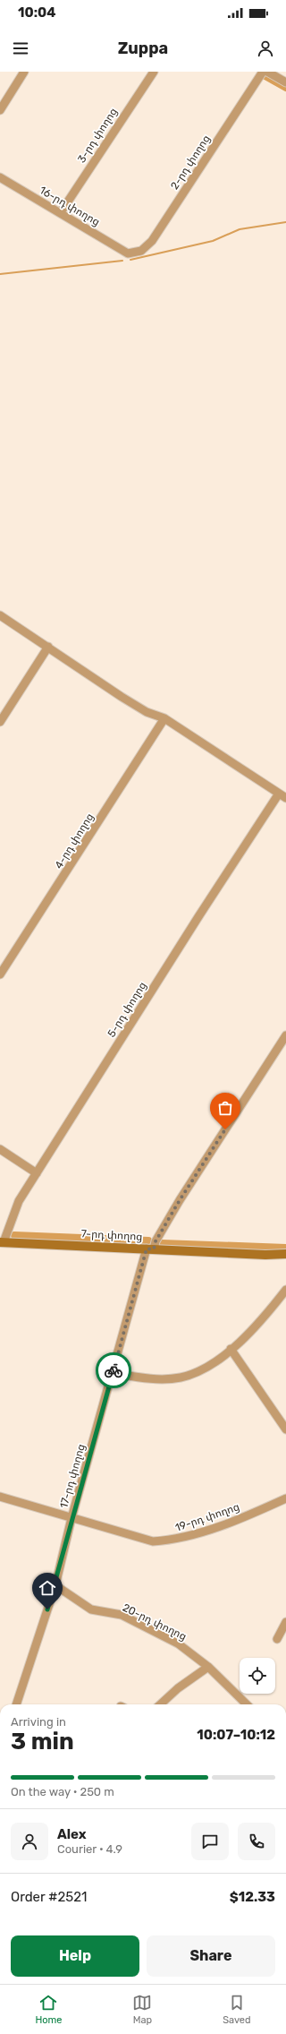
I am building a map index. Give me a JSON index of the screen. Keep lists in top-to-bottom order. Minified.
{"streets":{"main road":["7-րդ փողոց"],"street":["3-րդ փողոց","2-րդ փողոց","16-րդ փողոց","4-րդ փողոց","5-րդ փողոց","17-րդ փողոց","19-րդ փողոց","20-րդ փողոց"]},"crossings":[["3-րդ փողոց","16-րդ փողոց"],["2-րդ փողոց","16-րդ փողոց"],["5-րդ փողոց","7-րդ փողոց"],["7-րդ փողոց","17-րդ փողոց"],["17-րդ փողոց","19-րդ փողոց"],["17-րդ փողոց","20-րդ փողոց"]],"page":{"status":"10:04","header":"Zuppa","heading":["3 min","Arriving in","10:07–10:12"],"panel":["Alex","Courier · 4.9","Order #2521","$12.33"],"bar":"On the way · 250 m","buttons":["Help","Share"],"tabs":["Home","Map","Saved"]}}
